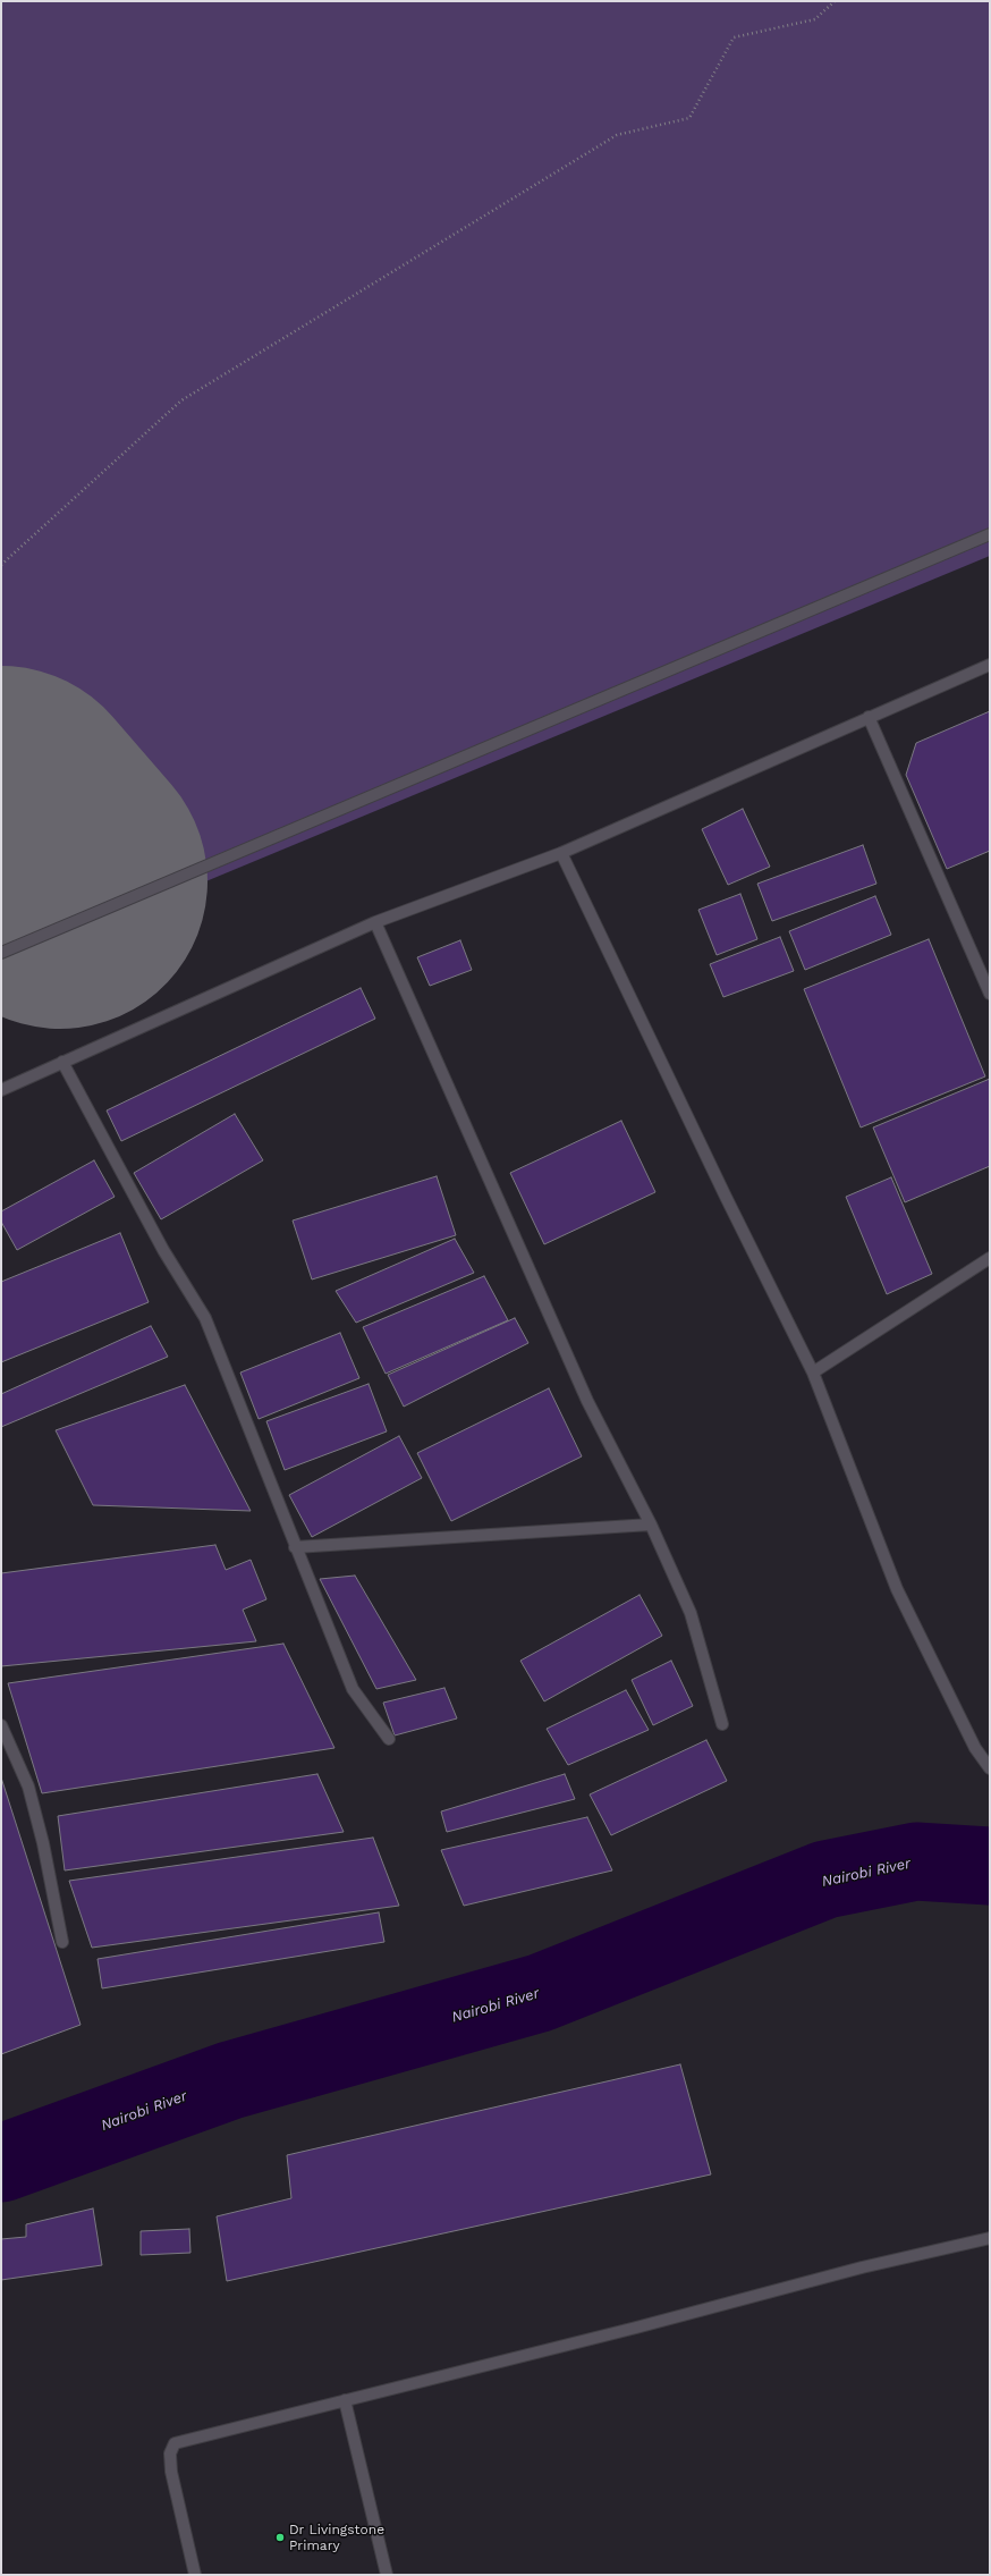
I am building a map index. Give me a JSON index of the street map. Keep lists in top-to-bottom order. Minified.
{"water":["Nairobi River"],"places":["Dr Livingstone Primary"]}
